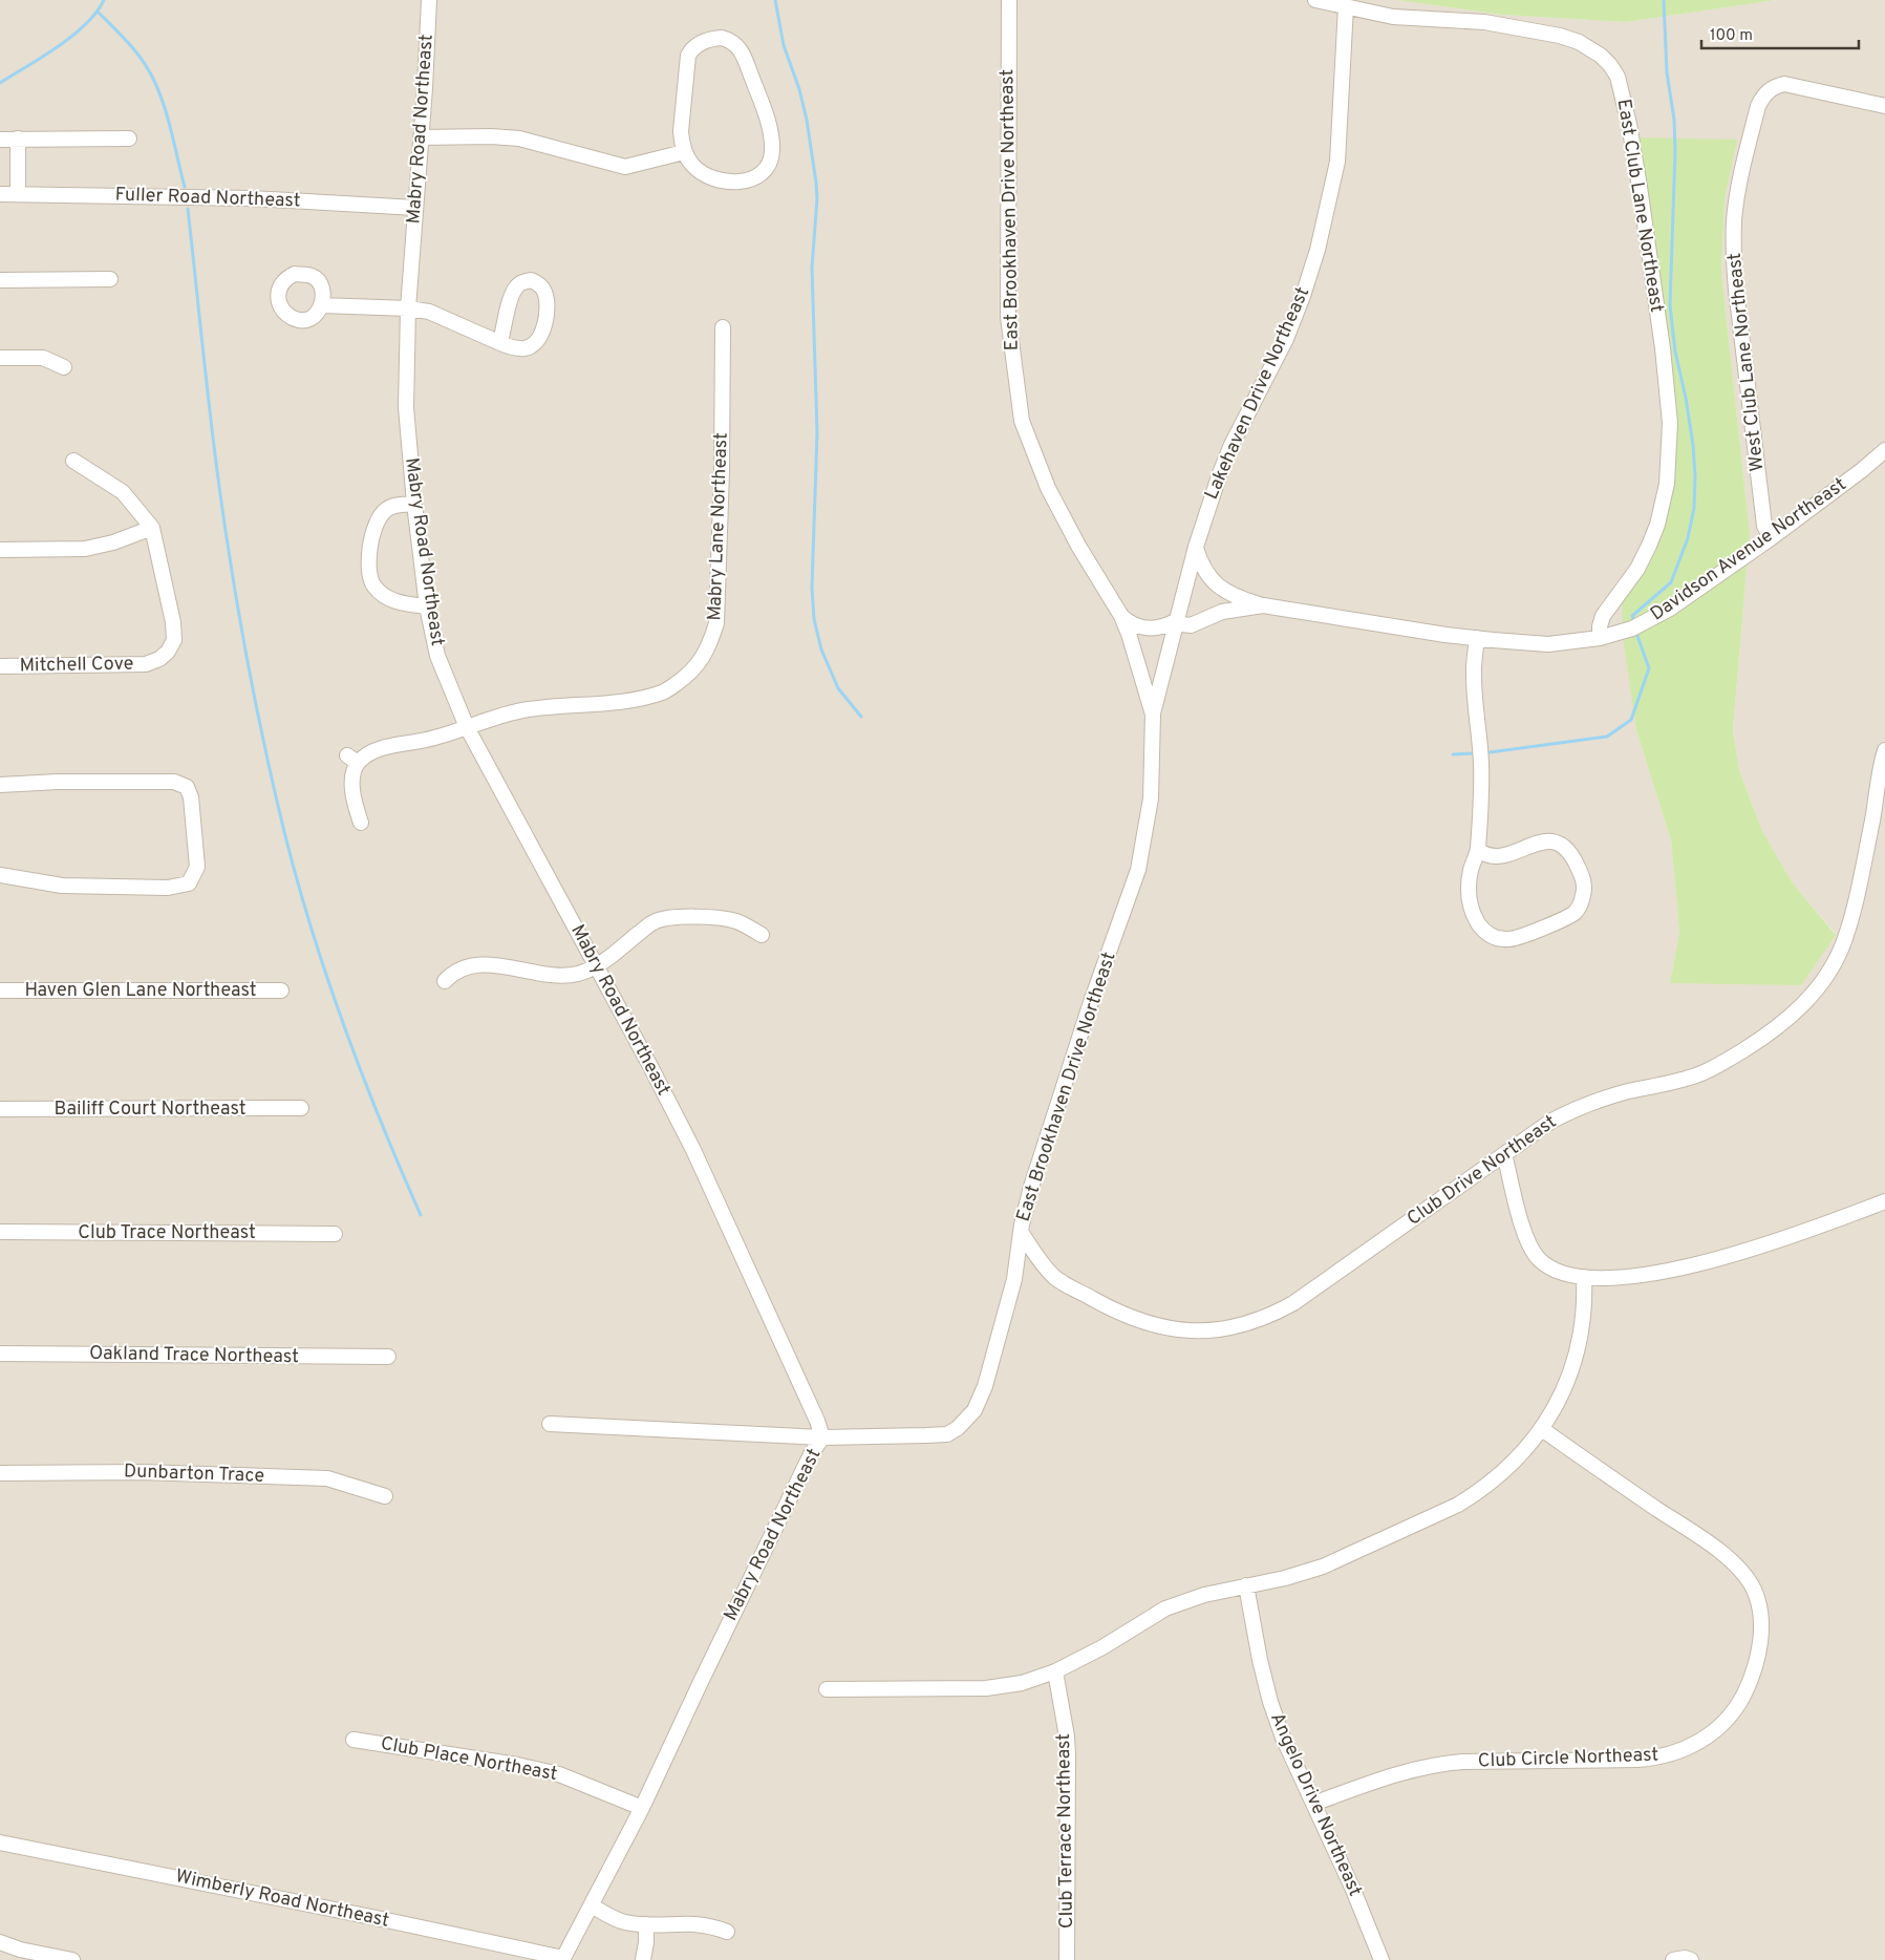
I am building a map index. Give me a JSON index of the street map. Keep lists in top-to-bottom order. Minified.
{"streets":{"street":["Mabry Road Northeast","Fuller Road Northeast","East Club Lane Northeast","East Brookhaven Drive Northeast","West Club Lane Northeast","Lakehaven Drive Northeast","Mabry Lane Northeast","Davidson Avenue Northeast","Mitchell Cove","Haven Glen Lane Northeast","Bailiff Court Northeast","Club Drive Northeast","Club Trace Northeast","Oakland Trace Northeast","Dunbarton Trace","Club Circle Northeast","Club Place Northeast","Angelo Drive Northeast","Club Terrace Northeast","Wimberly Road Northeast"]},"crossings":[["Mabry Road Northeast","Fuller Road Northeast"],["Mabry Road Northeast","East Brookhaven Drive Northeast"],["Mabry Road Northeast","Mabry Lane Northeast"],["Mabry Road Northeast","Club Place Northeast"],["Mabry Road Northeast","Wimberly Road Northeast"],["East Club Lane Northeast","Lakehaven Drive Northeast"],["East Club Lane Northeast","Davidson Avenue Northeast"],["East Brookhaven Drive Northeast","Lakehaven Drive Northeast"],["East Brookhaven Drive Northeast","Davidson Avenue Northeast"],["East Brookhaven Drive Northeast","Club Drive Northeast"],["West Club Lane Northeast","Davidson Avenue Northeast"],["Lakehaven Drive Northeast","Davidson Avenue Northeast"],["Club Circle Northeast","Angelo Drive Northeast"]],"scale_bar":"100 m"}
